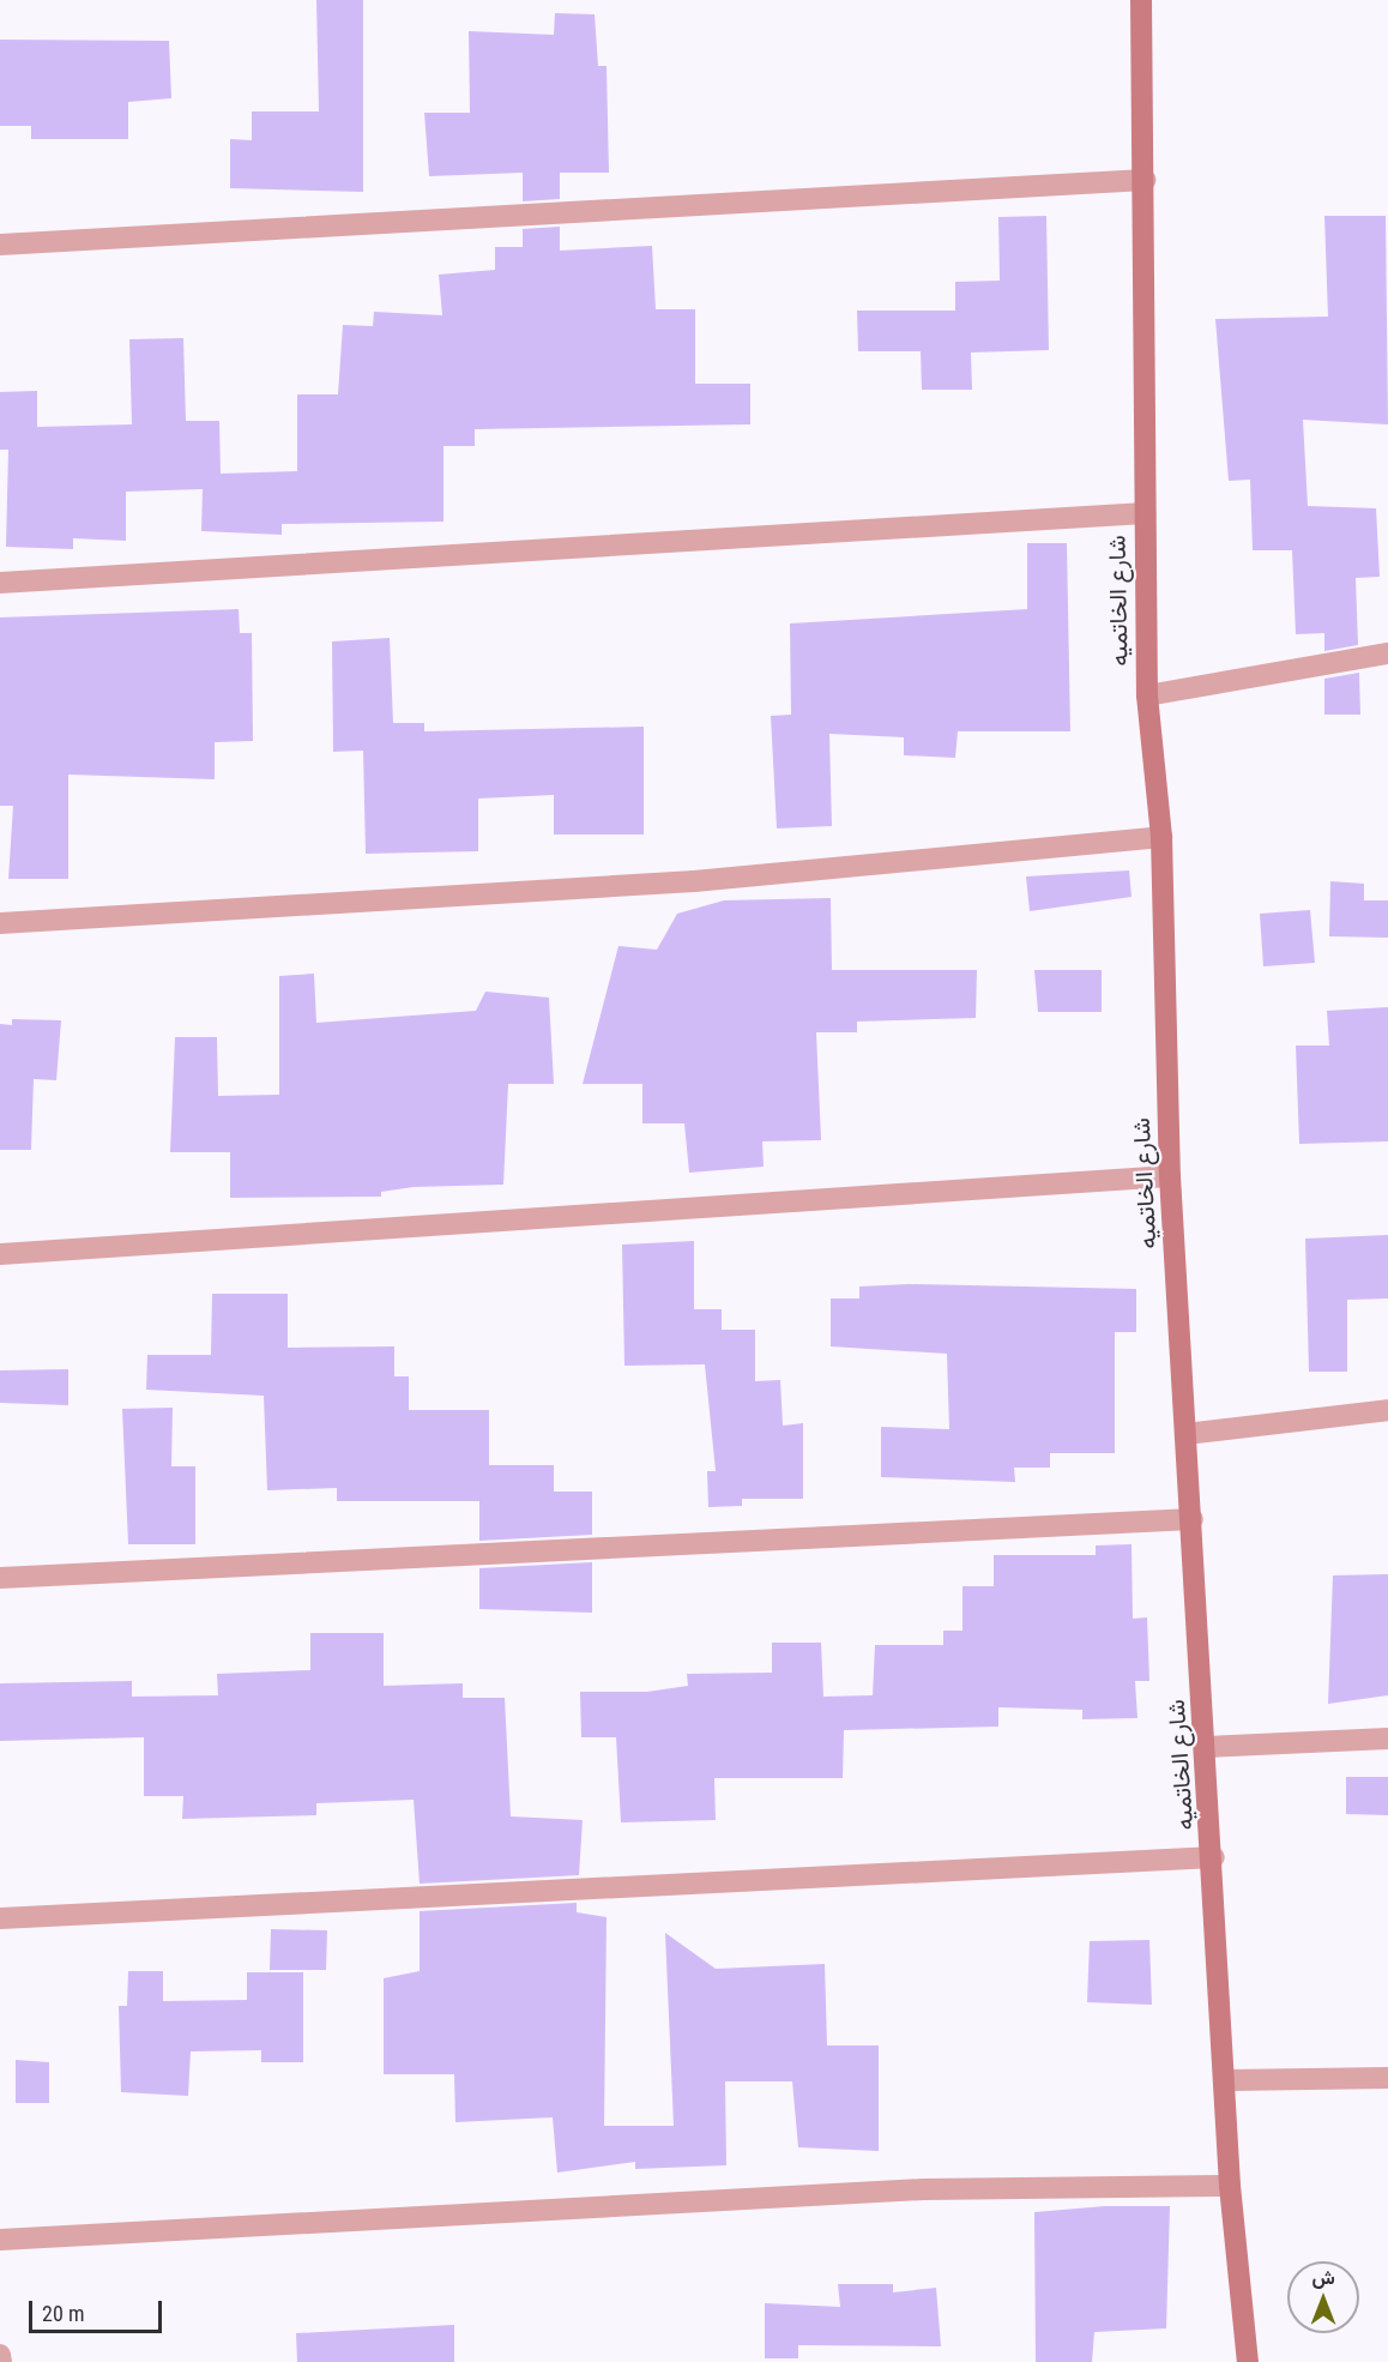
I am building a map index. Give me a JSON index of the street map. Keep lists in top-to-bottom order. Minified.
{"streets":{"street":["شارع الخاتميه"]},"scale_bar":"20 m","north":"top"}
